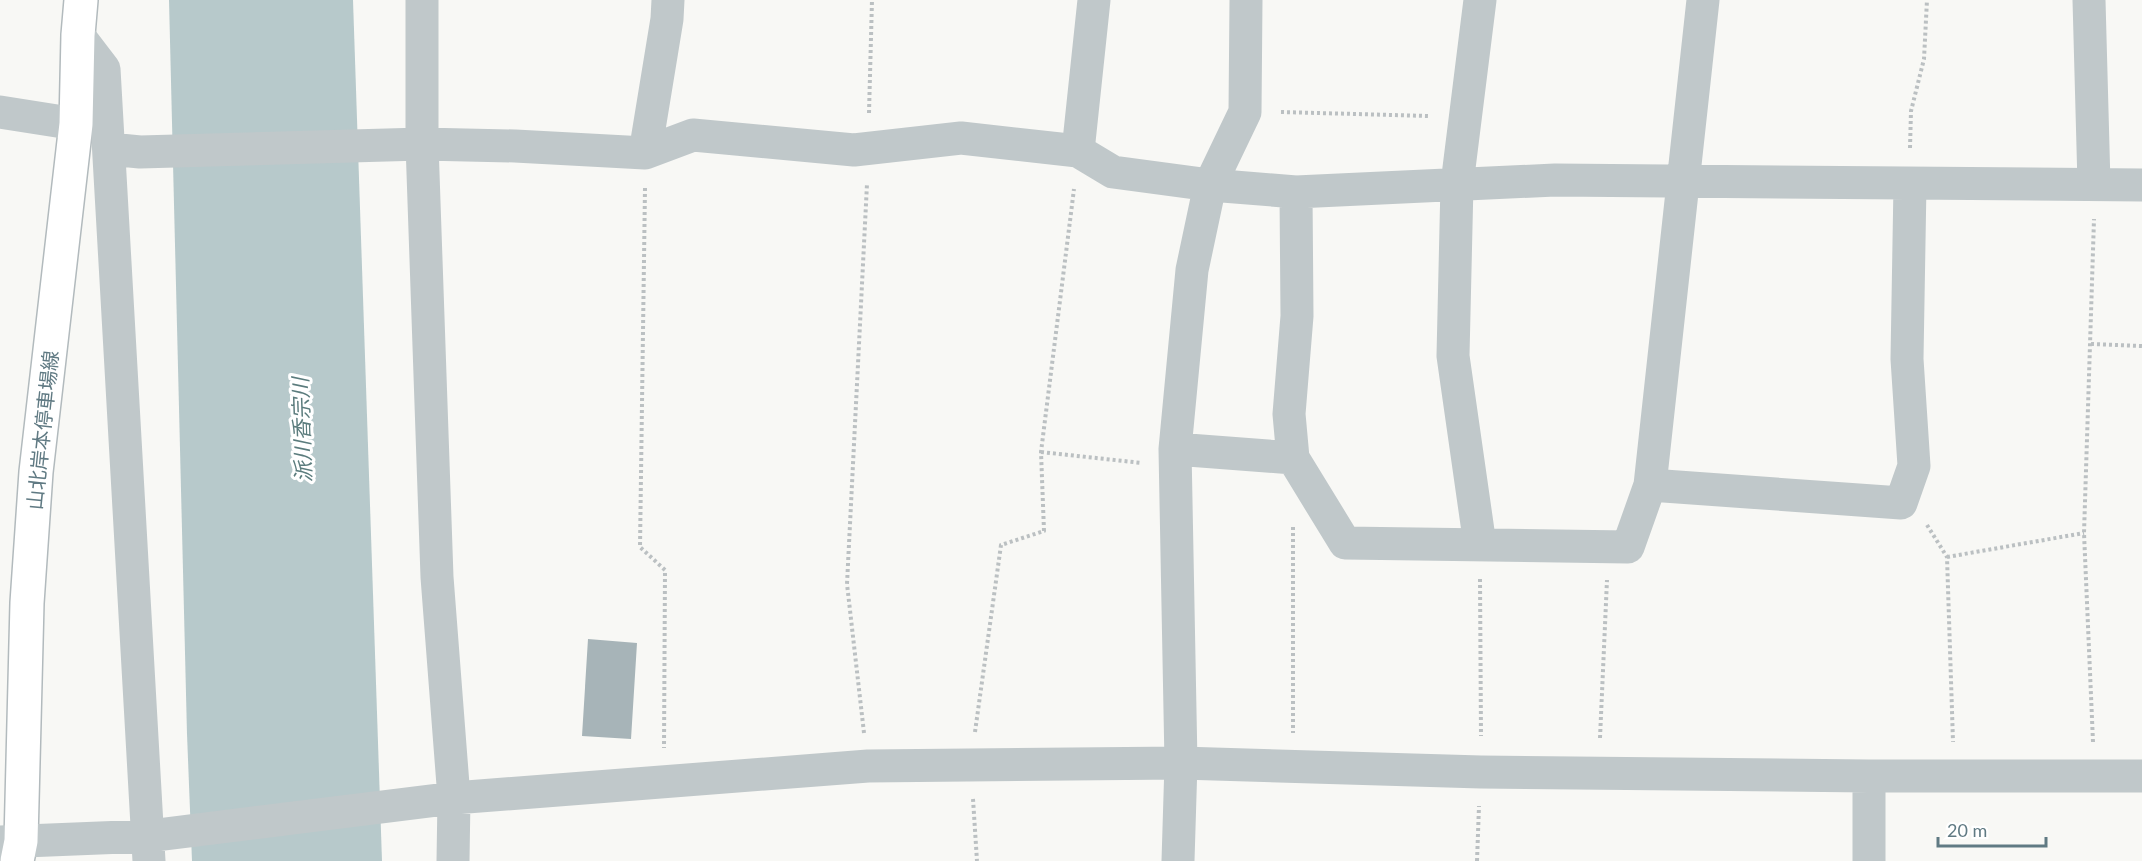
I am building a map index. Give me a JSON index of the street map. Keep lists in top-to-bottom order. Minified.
{"streets":{"main road":["山北岸本停車場線"]},"water":["派川香宗川"],"scale_bar":"20 m"}
